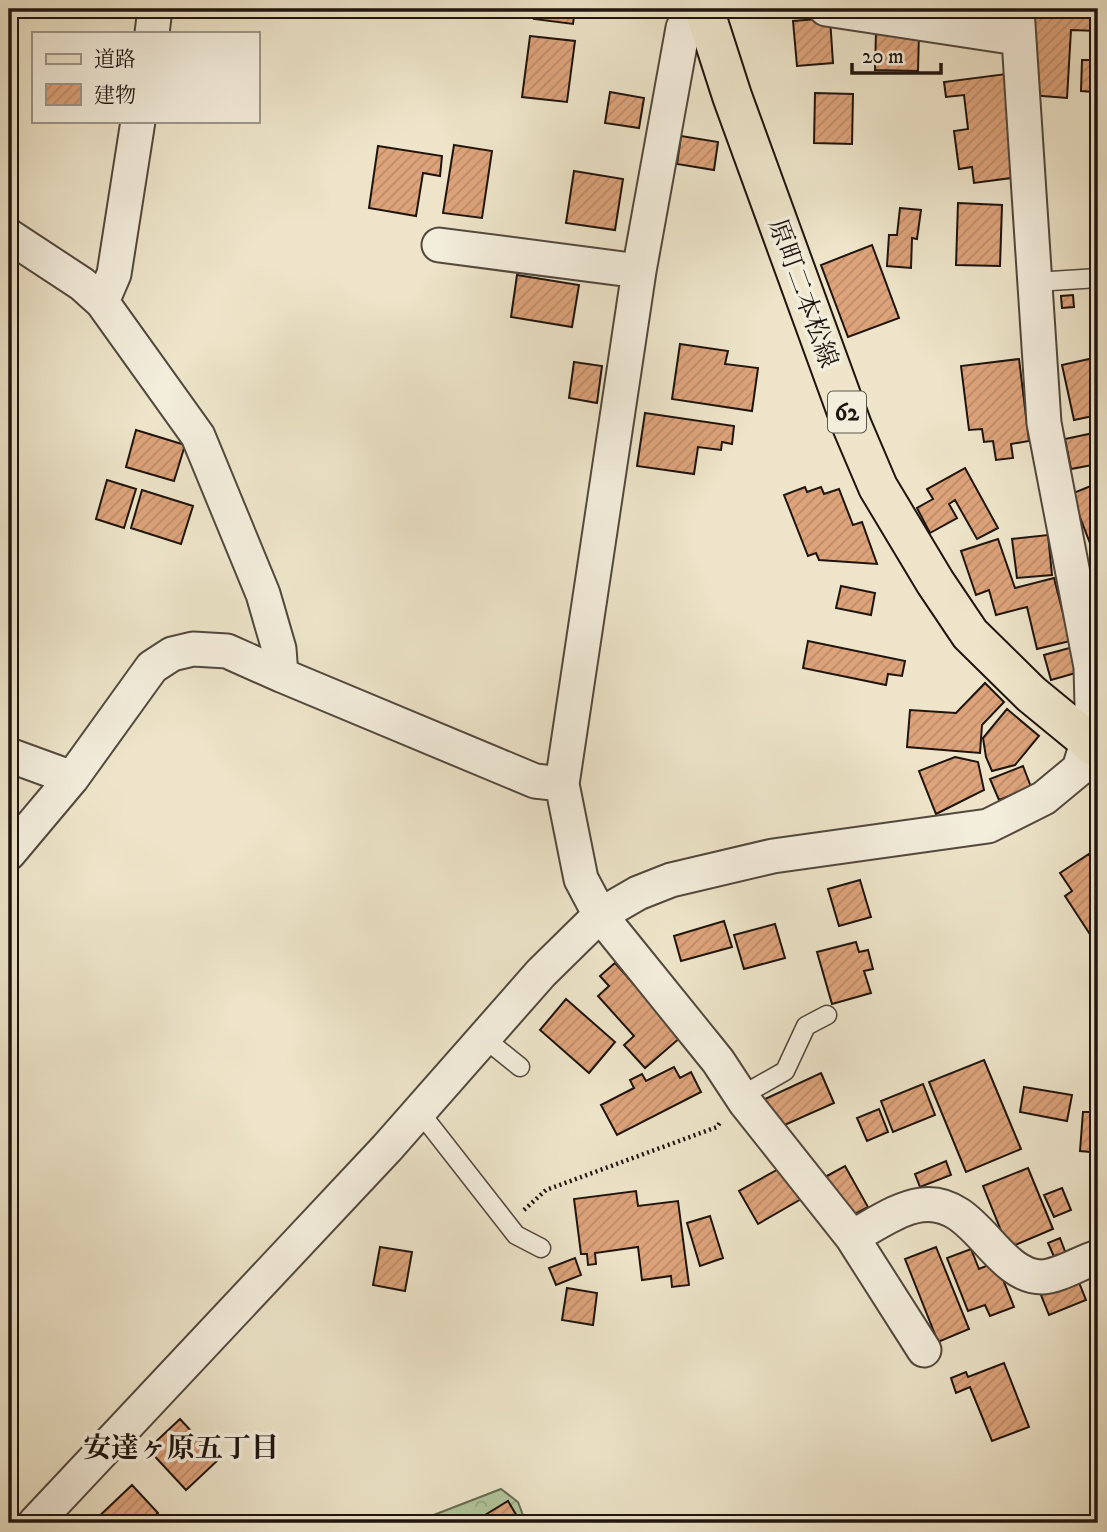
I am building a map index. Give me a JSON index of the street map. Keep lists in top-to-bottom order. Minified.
{"streets":{"main road":["原町二本松線","62"]},"districts":["安達ヶ原五丁目"],"legend":["道路","建物"],"scale_bar":"20 m"}
